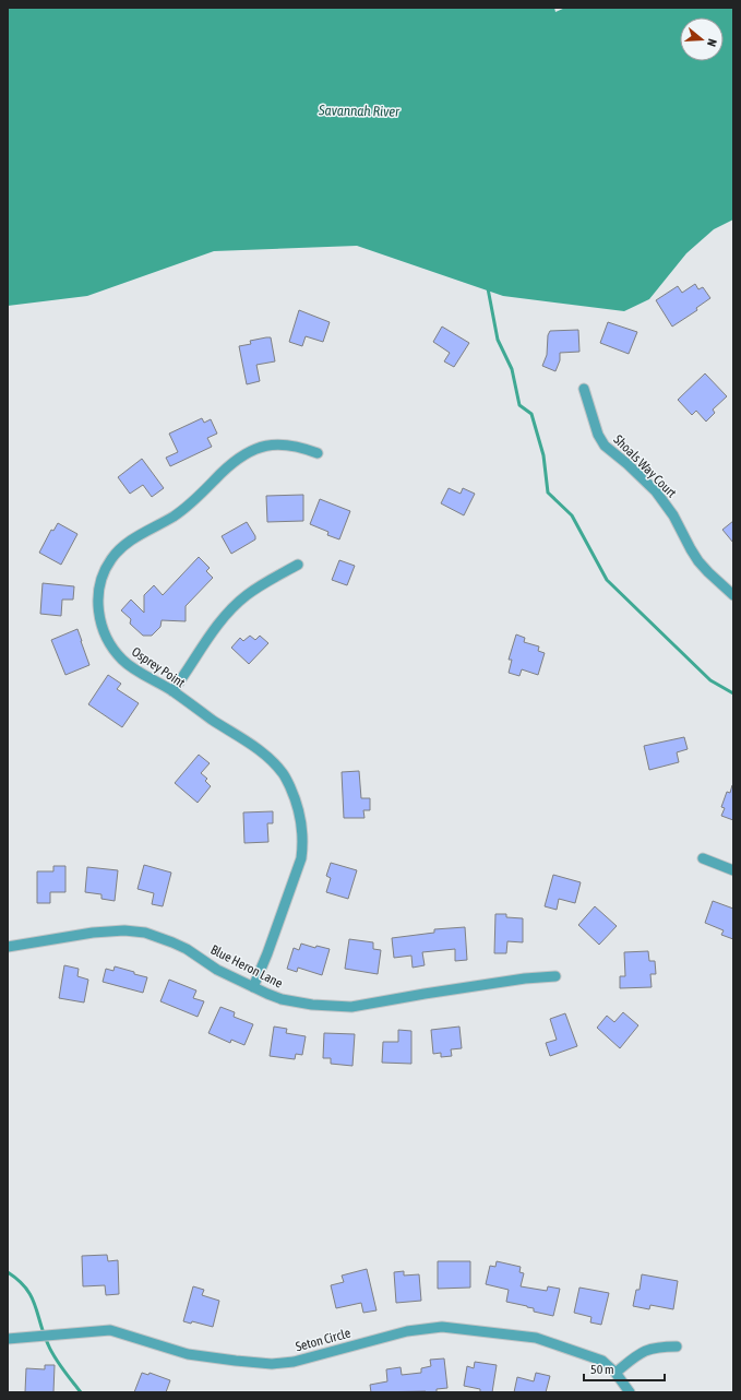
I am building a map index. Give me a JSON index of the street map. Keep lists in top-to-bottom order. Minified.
{"streets":{"street":["Shoals Way Court","Osprey Point","Blue Heron Lane","Seton Circle"]},"crossings":[["Osprey Point","Blue Heron Lane"]],"water":["Savannah River"],"scale_bar":"50 m","north":"right"}
